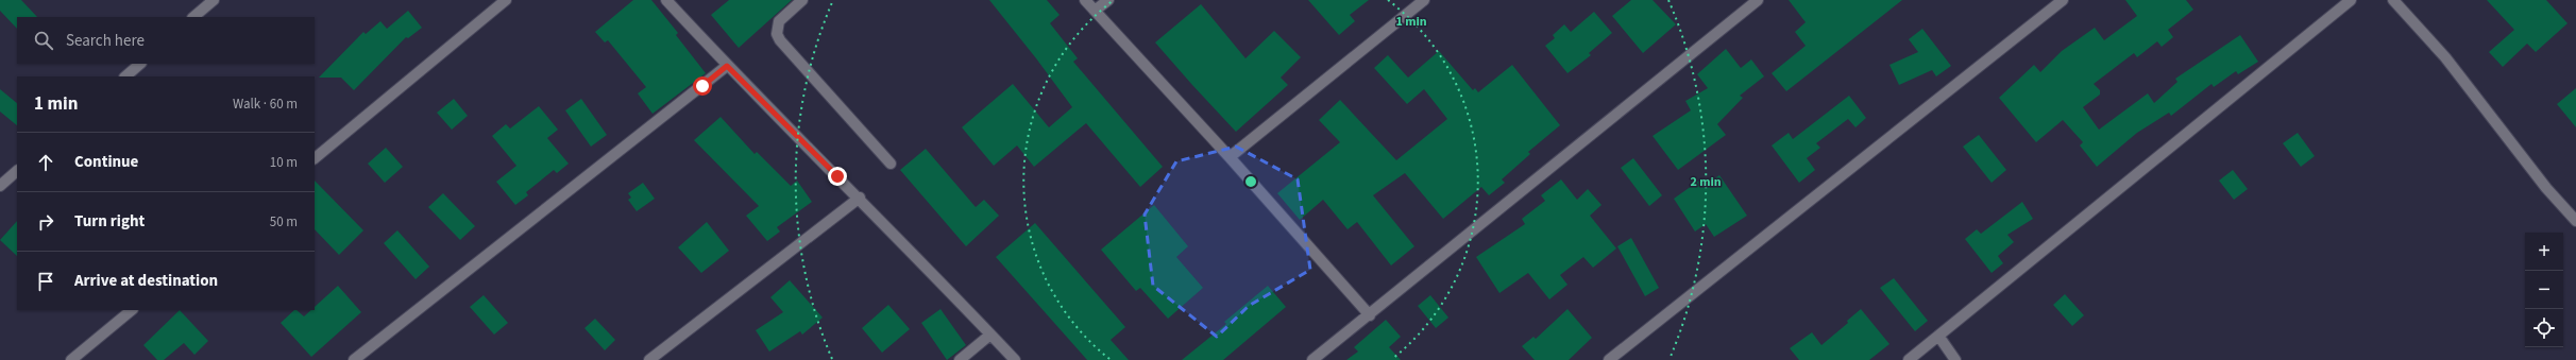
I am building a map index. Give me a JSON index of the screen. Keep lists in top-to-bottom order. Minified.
{"page":{"search":"Search here","heading":["1 min","Walk · 60 m"],"list":[["Continue","10 m"],["Turn right","50 m"],"Arrive at destination"],"map_buttons":["+","−"]},"rings":["1 min","2 min"]}
